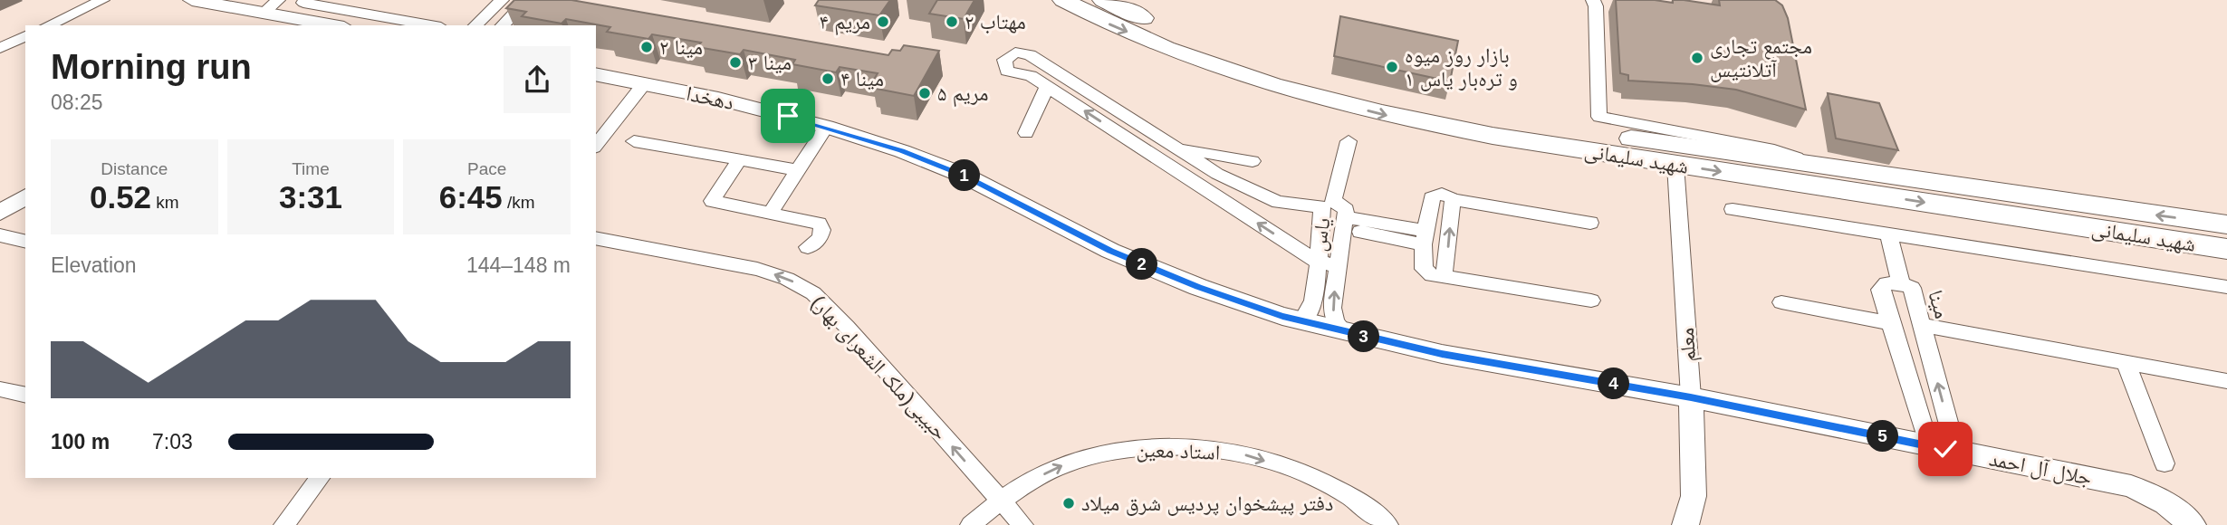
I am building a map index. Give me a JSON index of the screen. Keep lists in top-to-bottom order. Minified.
{"streets":{"main road":["شهید سلیمانی"],"street":["دهخدا","یاس","مینا","معلم","حبیبی(ملک الشعرای بهار)","استاد معین","جلال آل احمد"]},"crossings":[["دهخدا","یاس"],["دهخدا","معلم"],["دهخدا","جلال آل احمد"],["شهید سلیمانی","معلم"],["مینا","جلال آل احمد"],["معلم","جلال آل احمد"],["حبیبی(ملک الشعرای بهار)","استاد معین"]],"one_way":["استاد معین"],"places":["مریم ۴","مهتاب ۲","مینا ۲","مجتمع تجاری آتلانتیس","مینا ۳","بازار روز میوه و تره‌بار یاس ۱","مینا ۴","مریم ۵","دفتر پیشخوان پردیس شرق میلاد"],"page":{"heading":["Morning run","08:25"],"stats":[["Distance","0.52 km"],["Time","3:31"],["Pace","6:45 /km"]],"pins":["1","2","3","4","5"],"chart":["Elevation","144–148 m"],"list":[{"name":"100 m","note":"7:03"}]}}
